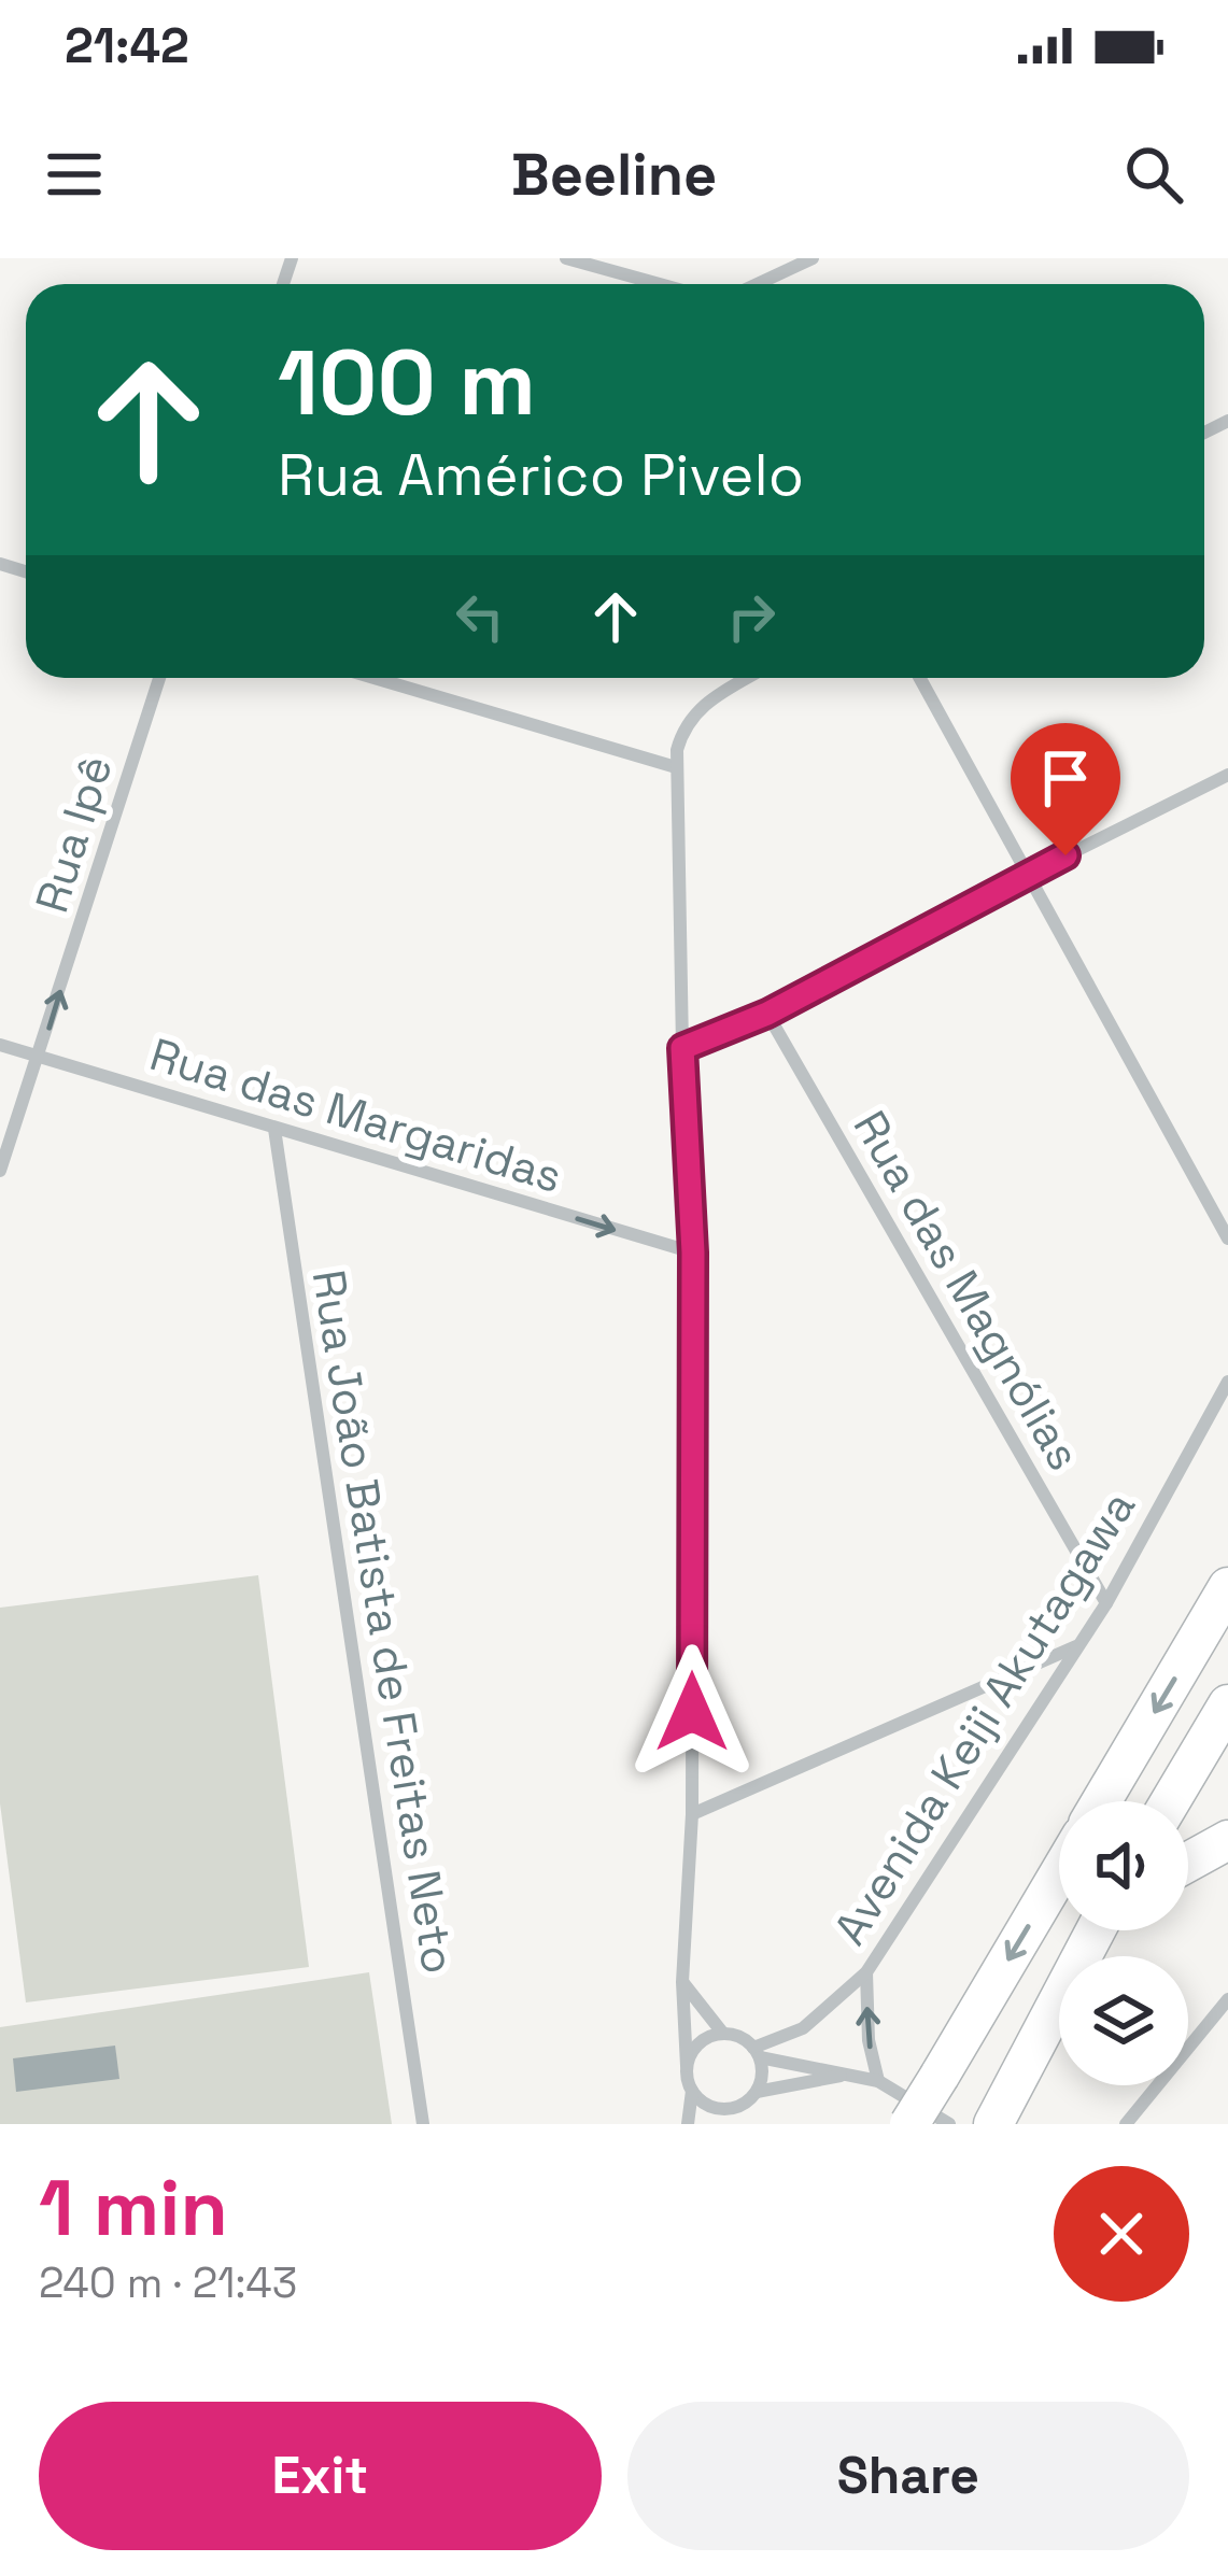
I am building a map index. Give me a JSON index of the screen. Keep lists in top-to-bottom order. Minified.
{"streets":{"street":["Rua Ipê","Rua das Margaridas","Rua das Magnólias","Rua João Batista de Freitas Neto","Avenida Keiji Akutagawa"]},"crossings":[["Rua Ipê","Rua das Margaridas"],["Rua das Margaridas","Rua João Batista de Freitas Neto"],["Rua das Magnólias","Avenida Keiji Akutagawa"]],"one_way":["Rua Ipê","Rua das Margaridas"],"page":{"status":"21:42","header":"Beeline","turn":["100 m","Rua Américo Pivelo"],"heading":["1 min","240 m · 21:43"],"buttons":["Exit","Share"]}}
